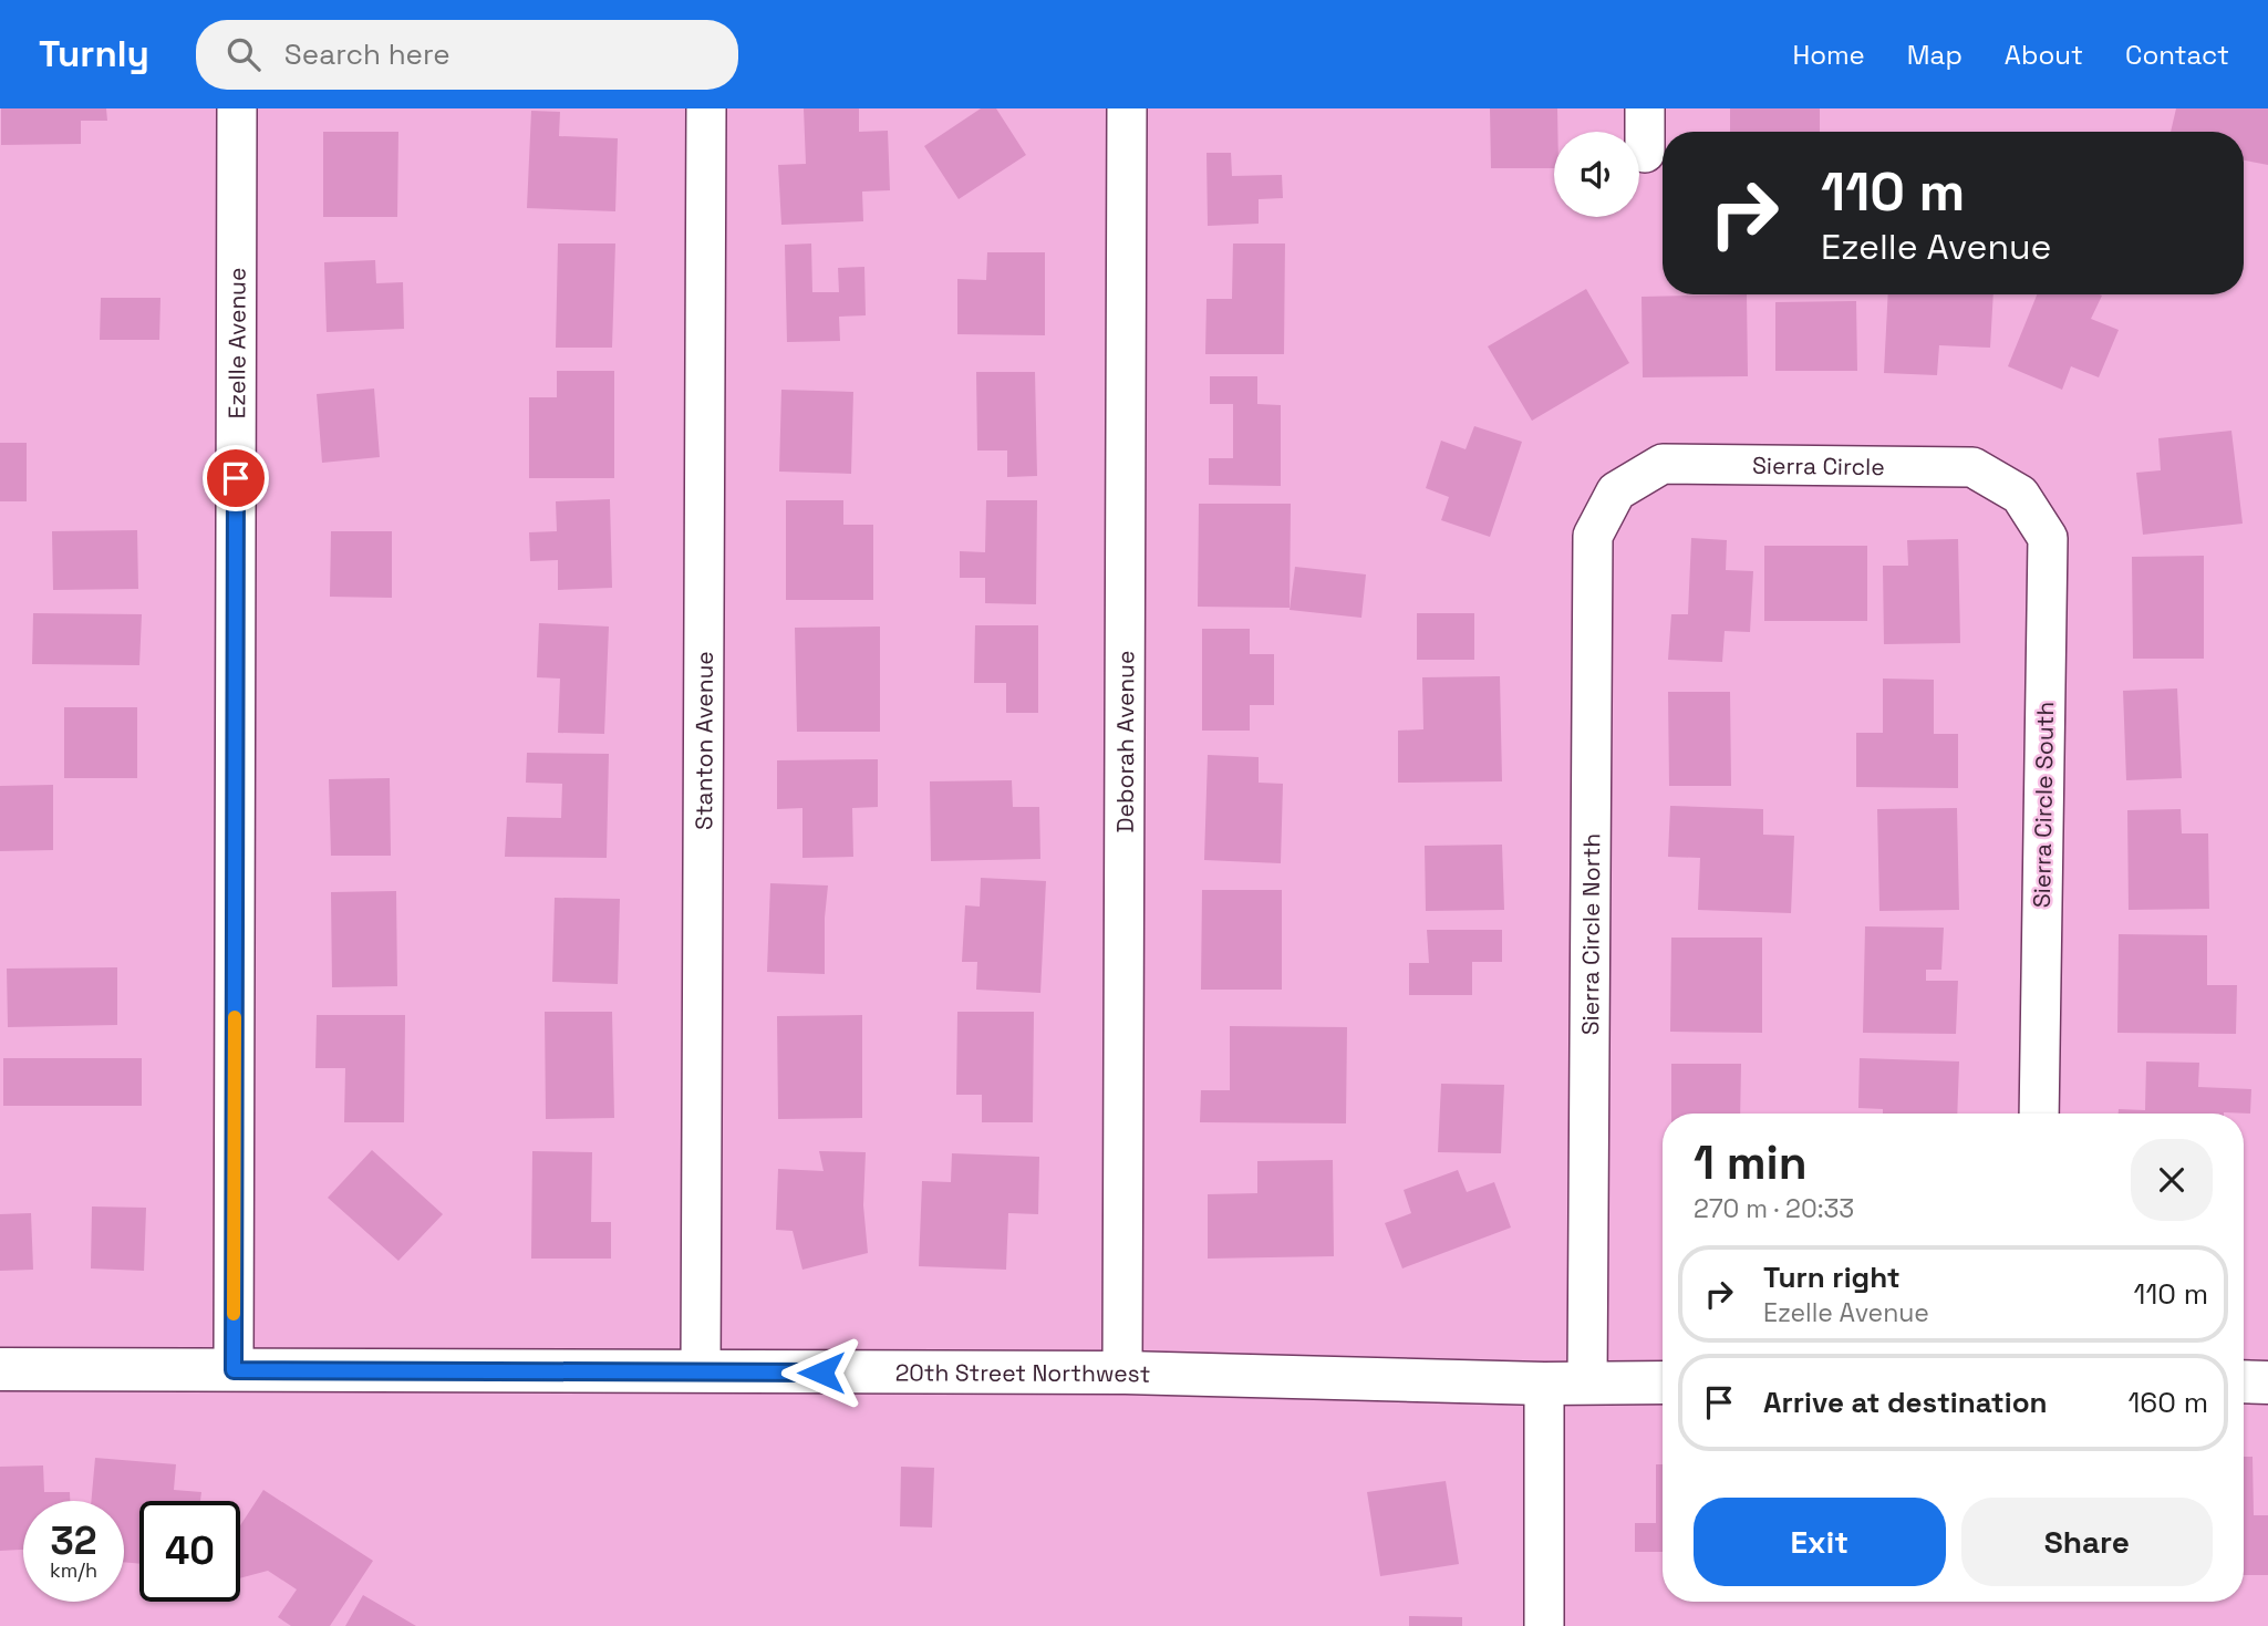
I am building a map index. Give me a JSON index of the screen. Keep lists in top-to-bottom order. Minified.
{"streets":{"street":["Ezelle Avenue","Sierra Circle","Stanton Avenue","Deborah Avenue","Sierra Circle South","Sierra Circle North","20th Street Northwest"]},"crossings":[["Ezelle Avenue","20th Street Northwest"],["Sierra Circle","Sierra Circle South"],["Sierra Circle","Sierra Circle North"],["Stanton Avenue","20th Street Northwest"],["Deborah Avenue","20th Street Northwest"],["Sierra Circle North","20th Street Northwest"]],"page":{"header":"Turnly","search":"Search here","nav":["Home","Map","About","Contact"],"turn":["110 m","Ezelle Avenue"],"heading":["1 min","270 m · 20:33"],"list":[{"name":"Turn right","note":"Ezelle Avenue","value":"110 m"},{"name":"Arrive at destination","value":"160 m"}],"buttons":["Exit","Share"],"speed":"32 km/h","limit":"40"}}
